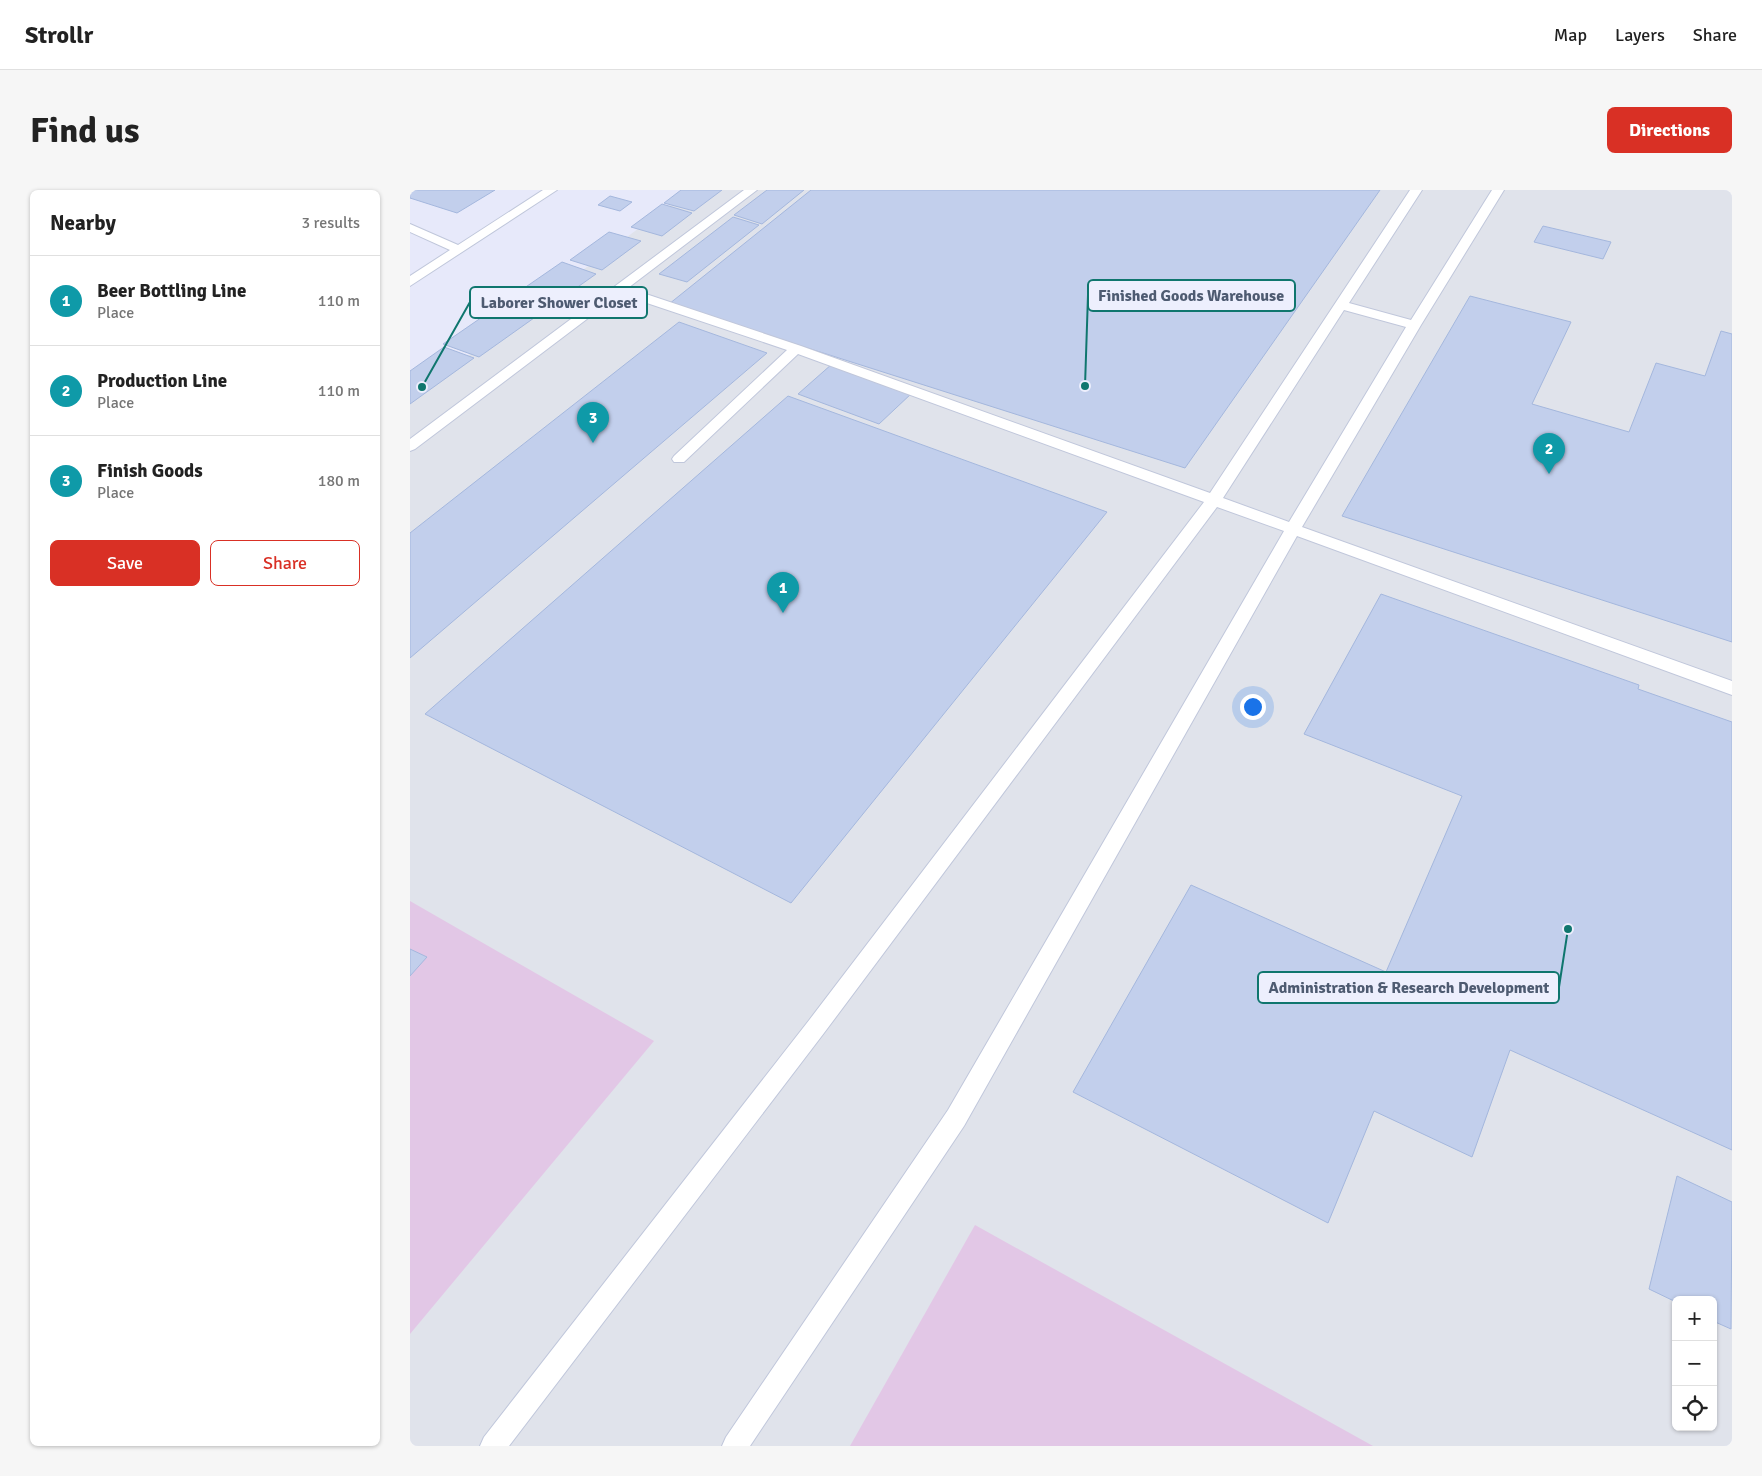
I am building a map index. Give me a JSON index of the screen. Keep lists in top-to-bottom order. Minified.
{"places":["Finished Goods Warehouse","Laborer Shower Closet","Administration & Research Development"],"page":{"header":"Strollr","nav":["Map","Layers","Share"],"buttons":["Directions",["Save","Share"]],"title":"Find us","heading":["Nearby","3 results"],"list":[{"mark":"1","name":"Beer Bottling Line","note":"Place","value":"110 m"},{"mark":"2","name":"Production Line","note":"Place","value":"110 m"},{"mark":"3","name":"Finish Goods","note":"Place","value":"180 m"}],"pins":["3","2","1"],"map_buttons":["+","−"]}}
